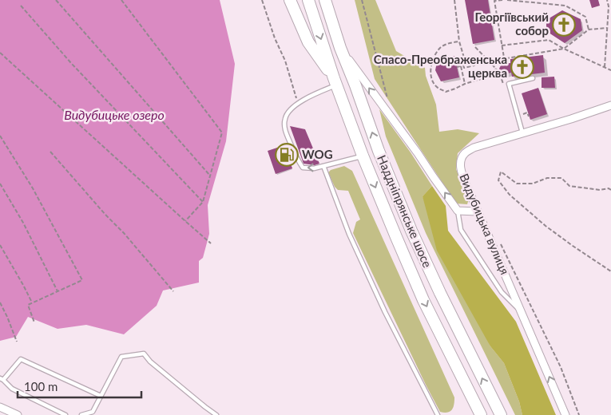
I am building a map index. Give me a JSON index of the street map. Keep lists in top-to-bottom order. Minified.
{"streets":{"main road":["Наддніпрянське шосе"],"street":["Видубицька вулиця"]},"water":["Видубицьке озеро"],"places":{"church":["Георгіївський собор","Спасо-Преображенська церква"],"fuel station":["WOG"]},"scale_bar":"100 m"}
